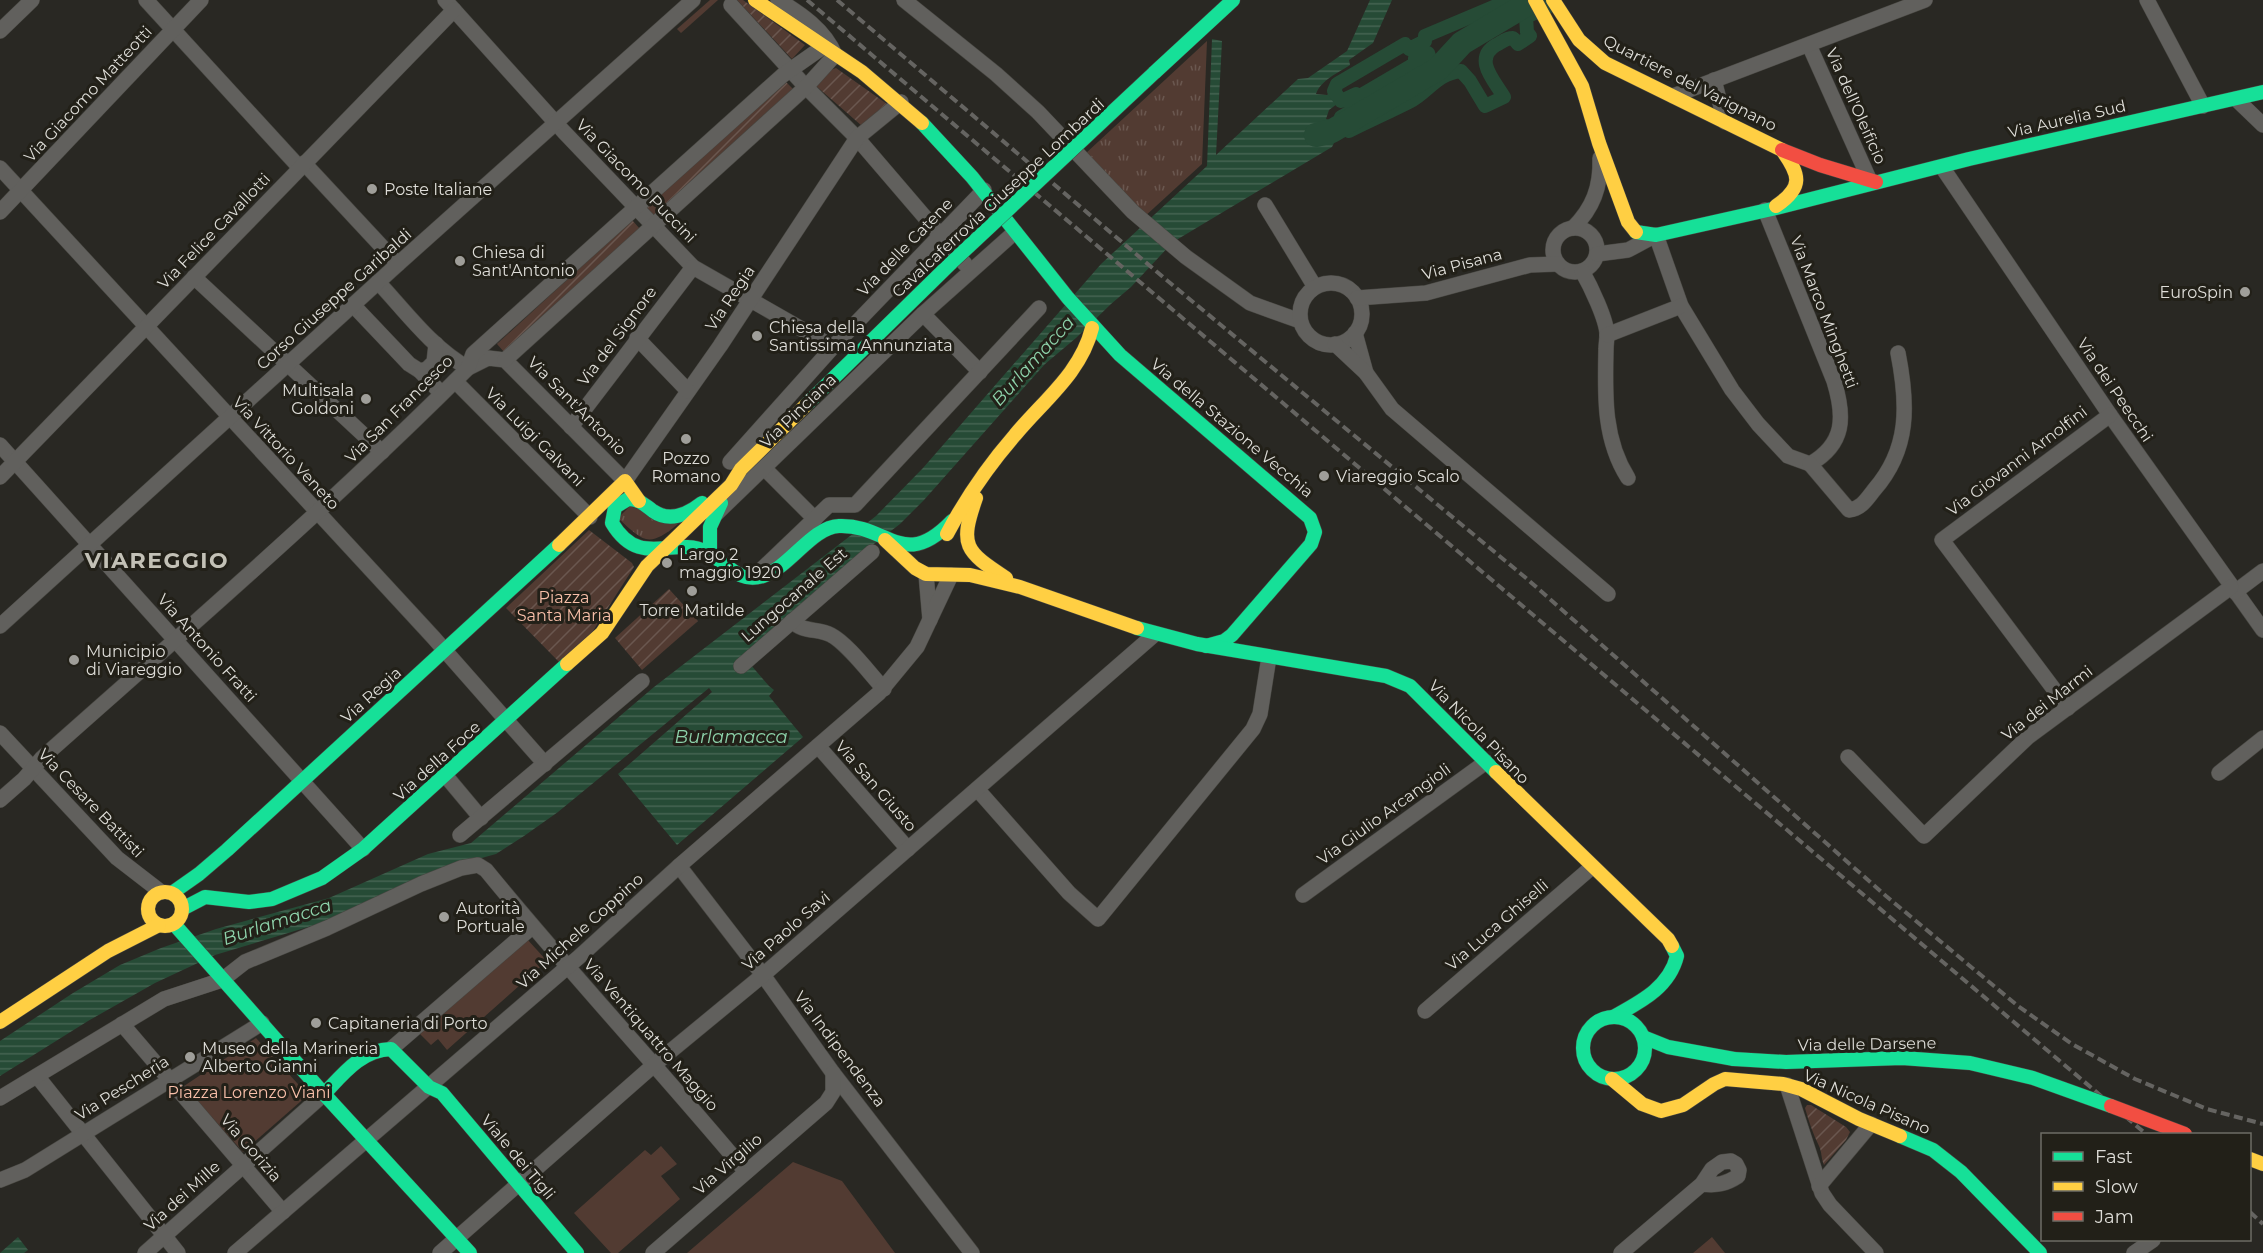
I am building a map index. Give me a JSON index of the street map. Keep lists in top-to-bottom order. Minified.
{"streets":{"street":["Quartiere del Varignano","Via Giacomo Matteotti","Via dell'Oleificio","Via Aurelia Sud","Via Giacomo Puccini","Cavalcaferrovia Giuseppe Lombardi","Via Felice Cavallotti","Via delle Catene","Via Pisana","Via Regia","Corso Giuseppe Garibaldi","Via Marco Minghetti","Via del Signore","Via dei Peecchi","Via Sant'Antonio","Via San Francesco","Via Pinciana","Via della Stazione Vecchia","Via Luigi Galvani","Via Vittorio Veneto","Via Giovanni Arnolfini","Lungocanale Est","Via Antonio Fratti","Via dei Marmi","Via Nicola Pisano","Via della Foce","Via San Giusto","Via Cesare Battisti","Via Giulio Arcangioli","Via Luca Ghiselli","Via Michele Coppino","Via Paolo Savi","Via Ventiquattro Maggio","Via delle Darsene","Via Indipendenza","Via Pescheria","Via Gorizia","Viale dei Tigli","Via Virgilio","Via dei Mille"]},"crossings":[["Quartiere del Varignano","Via Aurelia Sud"],["Quartiere del Varignano","Via Marco Minghetti"],["Via Giacomo Matteotti","Via Vittorio Veneto"],["Via dell'Oleificio","Via Aurelia Sud"],["Via Aurelia Sud","Via Pisana"],["Via Aurelia Sud","Via Marco Minghetti"],["Via Aurelia Sud","Via dei Peecchi"],["Via Giacomo Puccini","Via Felice Cavallotti"],["Via Giacomo Puccini","Via delle Catene"],["Via Giacomo Puccini","Via Regia"],["Via Giacomo Puccini","Corso Giuseppe Garibaldi"],["Via Giacomo Puccini","Via del Signore"],["Via Giacomo Puccini","Via San Francesco"],["Cavalcaferrovia Giuseppe Lombardi","Via delle Catene"],["Cavalcaferrovia Giuseppe Lombardi","Via Pinciana"],["Cavalcaferrovia Giuseppe Lombardi","Via della Foce"],["Via Felice Cavallotti","Via Vittorio Veneto"],["Via Felice Cavallotti","Via Antonio Fratti"],["Via Regia","Via Sant'Antonio"],["Via Regia","Via Luigi Galvani"],["Via Regia","Via Vittorio Veneto"],["Via Regia","Via Antonio Fratti"],["Via Regia","Via della Foce"],["Via Regia","Via Cesare Battisti"],["Corso Giuseppe Garibaldi","Via Vittorio Veneto"],["Corso Giuseppe Garibaldi","Via Antonio Fratti"],["Via del Signore","Via Sant'Antonio"],["Via dei Peecchi","Via Giovanni Arnolfini"],["Via dei Peecchi","Via dei Marmi"],["Via Sant'Antonio","Via San Francesco"],["Via San Francesco","Via Luigi Galvani"],["Via San Francesco","Via Vittorio Veneto"],["Via San Francesco","Via Antonio Fratti"],["Via San Francesco","Via Cesare Battisti"],["Via della Stazione Vecchia","Via Nicola Pisano"],["Via Vittorio Veneto","Via della Foce"],["Via Giovanni Arnolfini","Via dei Marmi"],["Via Antonio Fratti","Via della Foce"],["Via Nicola Pisano","Via Giulio Arcangioli"],["Via Nicola Pisano","Via Luca Ghiselli"],["Via Nicola Pisano","Via Paolo Savi"],["Via Nicola Pisano","Via delle Darsene"],["Via della Foce","Via Cesare Battisti"],["Via San Giusto","Via Michele Coppino"],["Via San Giusto","Via Paolo Savi"],["Via Michele Coppino","Via Ventiquattro Maggio"],["Via Michele Coppino","Via Indipendenza"],["Via Michele Coppino","Via Gorizia"],["Via Michele Coppino","Viale dei Tigli"],["Via Paolo Savi","Via Ventiquattro Maggio"],["Via Paolo Savi","Via Indipendenza"],["Via Paolo Savi","Viale dei Tigli"],["Via Ventiquattro Maggio","Via Virgilio"],["Via Pescheria","Via Gorizia"],["Via Gorizia","Via dei Mille"]],"districts":["VIAREGGIO"],"water":["Burlamacca"],"parks":["Piazza Santa Maria","Piazza Lorenzo Viani"],"places":["Poste Italiane","Chiesa di Sant'Antonio","EuroSpin","Chiesa della Santissima Annunziata","Multisala Goldoni","Pozzo Romano","Viareggio Scalo","Largo 2 maggio 1920","Torre Matilde","Municipio di Viareggio","Autorità Portuale","Capitaneria di Porto","Museo della Marineria Alberto Gianni"],"legend":["Fast","Slow","Jam"]}
